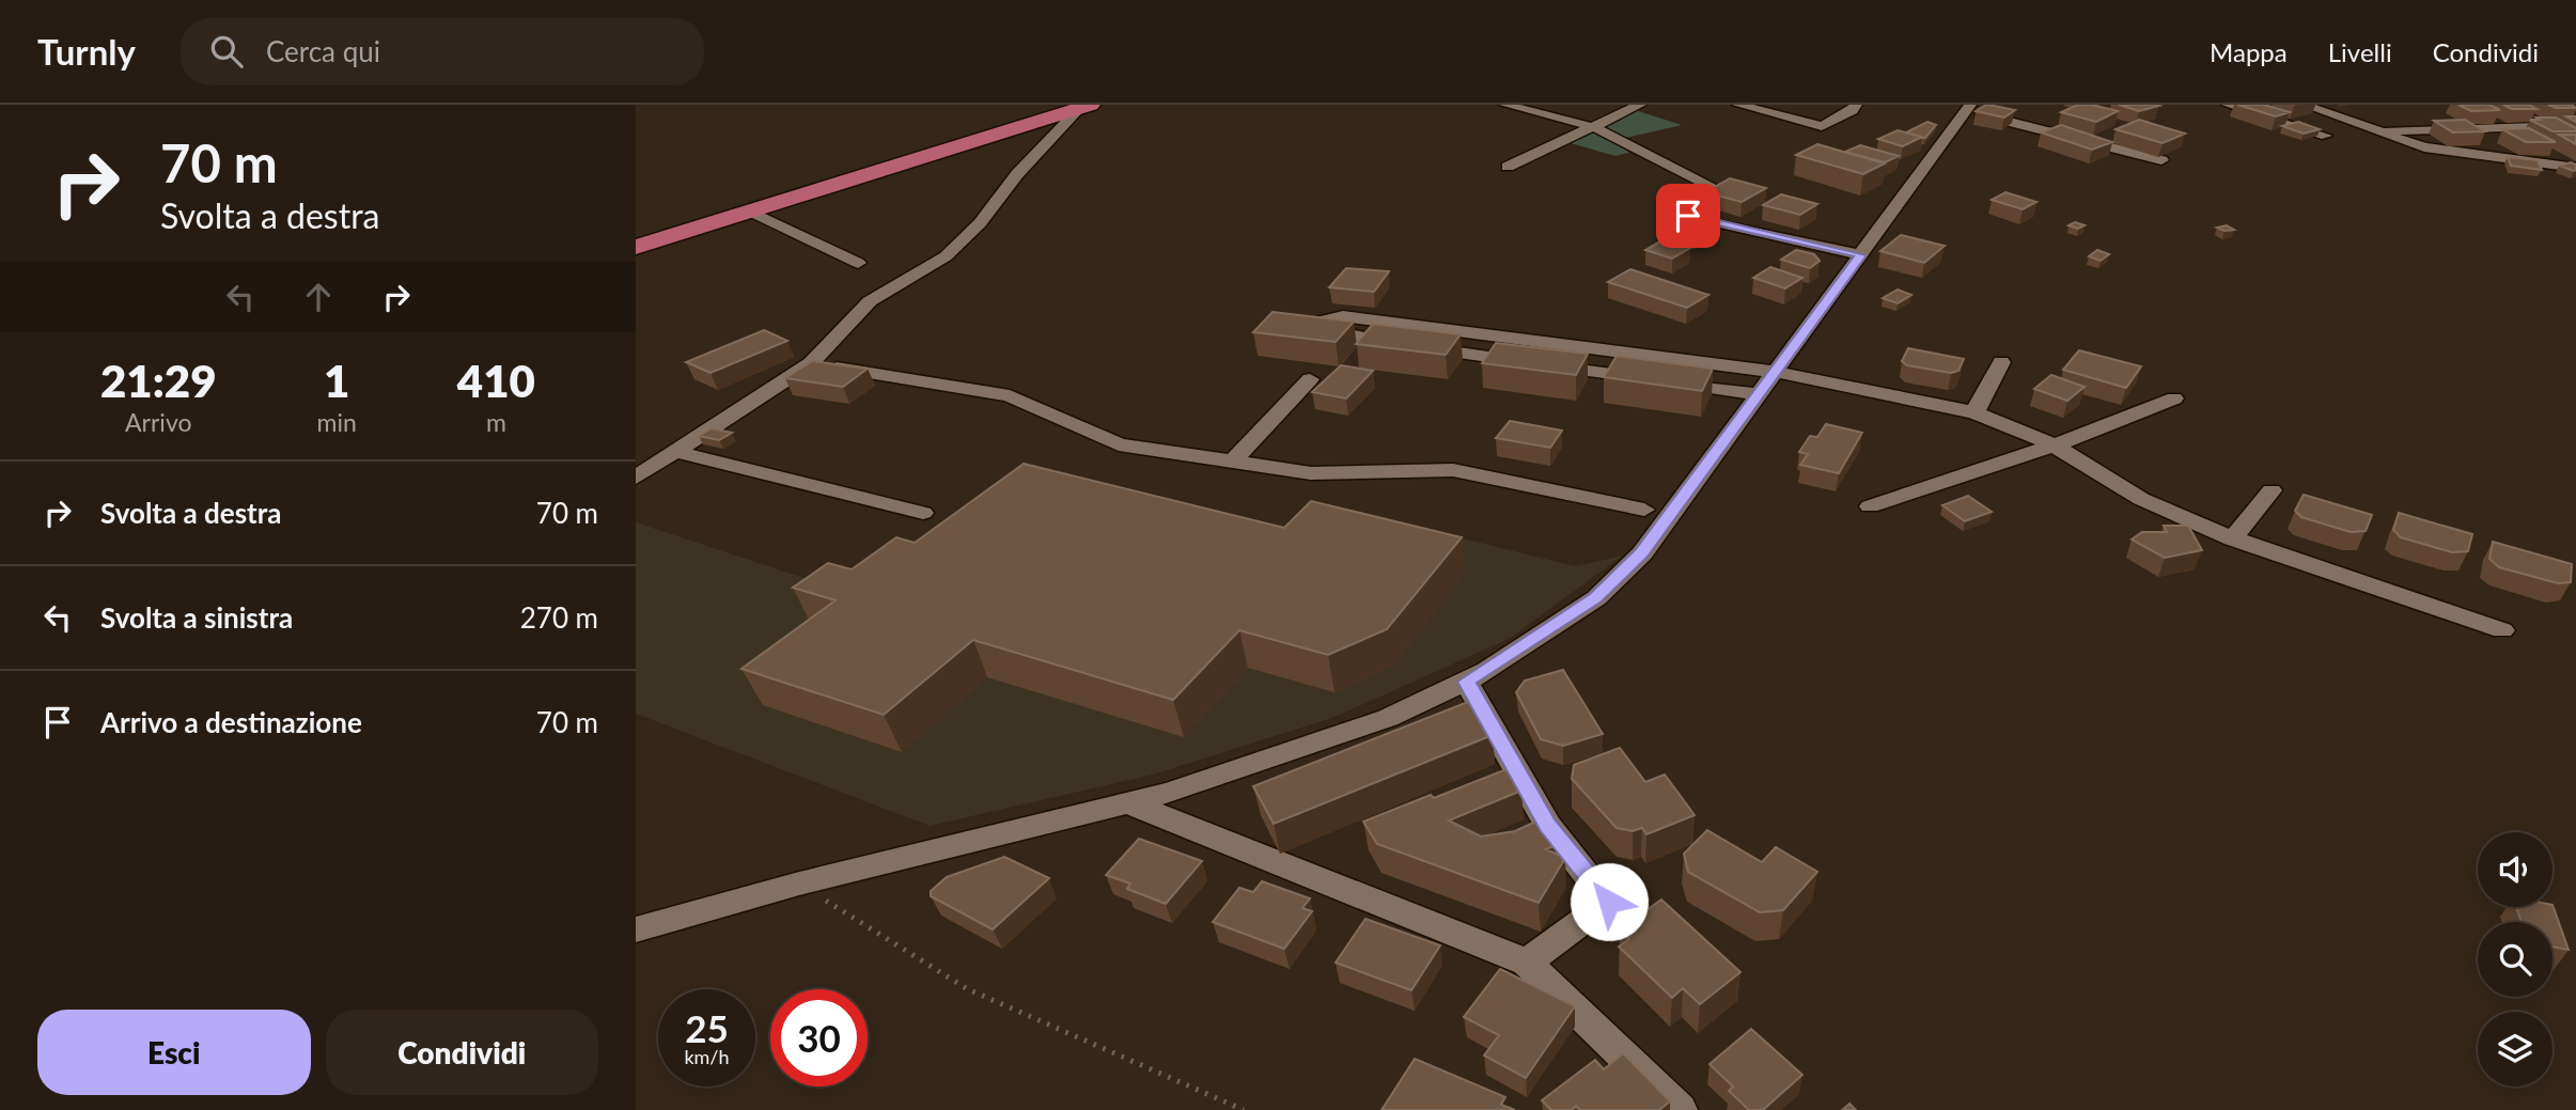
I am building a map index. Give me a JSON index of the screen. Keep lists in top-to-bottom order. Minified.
{"page":{"header":"Turnly","search":"Cerca qui","nav":["Mappa","Livelli","Condividi"],"turn":["70 m","Svolta a destra"],"eta":["21:29","Arrivo","1","min","410","m"],"list":[{"name":"Svolta a destra","value":"70 m"},{"name":"Svolta a sinistra","value":"270 m"},{"name":"Arrivo a destinazione","value":"70 m"}],"speed":"25 km/h","limit":"30","buttons":["Esci","Condividi"]}}
